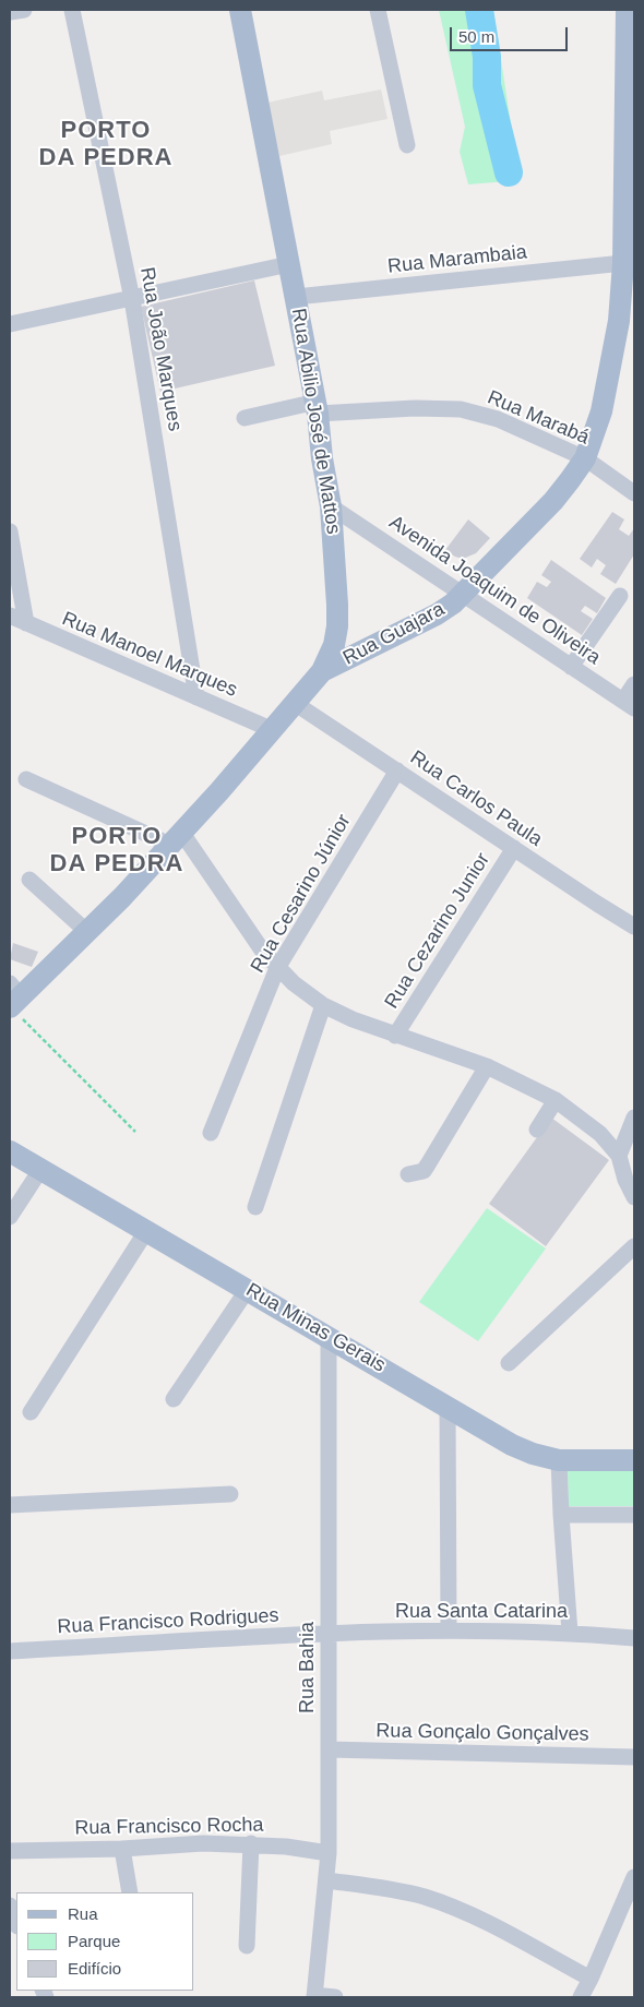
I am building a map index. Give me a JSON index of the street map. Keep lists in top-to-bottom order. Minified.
{"streets":{"main road":["Rua Abilio José de Mattos","Rua Guajara","Rua Minas Gerais"],"street":["Rua Marambaia","Rua João Marques","Rua Marabá","Avenida Joaquim de Oliveira","Rua Manoel Marques","Rua Carlos Paula","Rua Cesarino Júnior","Rua Cezarino Junior","Rua Santa Catarina","Rua Francisco Rodrigues","Rua Bahia","Rua Gonçalo Gonçalves","Rua Francisco Rocha"]},"crossings":[["Rua Marambaia","Rua Abilio José de Mattos"],["Rua Marambaia","Rua Guajara"],["Rua João Marques","Rua Manoel Marques"],["Rua Marabá","Rua Abilio José de Mattos"],["Rua Marabá","Rua Guajara"],["Rua Abilio José de Mattos","Avenida Joaquim de Oliveira"],["Rua Abilio José de Mattos","Rua Guajara"],["Rua Abilio José de Mattos","Rua Manoel Marques"],["Rua Abilio José de Mattos","Rua Carlos Paula"],["Avenida Joaquim de Oliveira","Rua Guajara"],["Rua Carlos Paula","Rua Cesarino Júnior"],["Rua Carlos Paula","Rua Cezarino Junior"],["Rua Minas Gerais","Rua Bahia"],["Rua Santa Catarina","Rua Francisco Rodrigues"],["Rua Santa Catarina","Rua Bahia"],["Rua Francisco Rodrigues","Rua Bahia"],["Rua Bahia","Rua Gonçalo Gonçalves"],["Rua Bahia","Rua Francisco Rocha"]],"districts":["PORTO DA PEDRA","PORTO DA PEDRA"],"legend":["Rua","Parque","Edifício"],"scale_bar":"50 m"}
